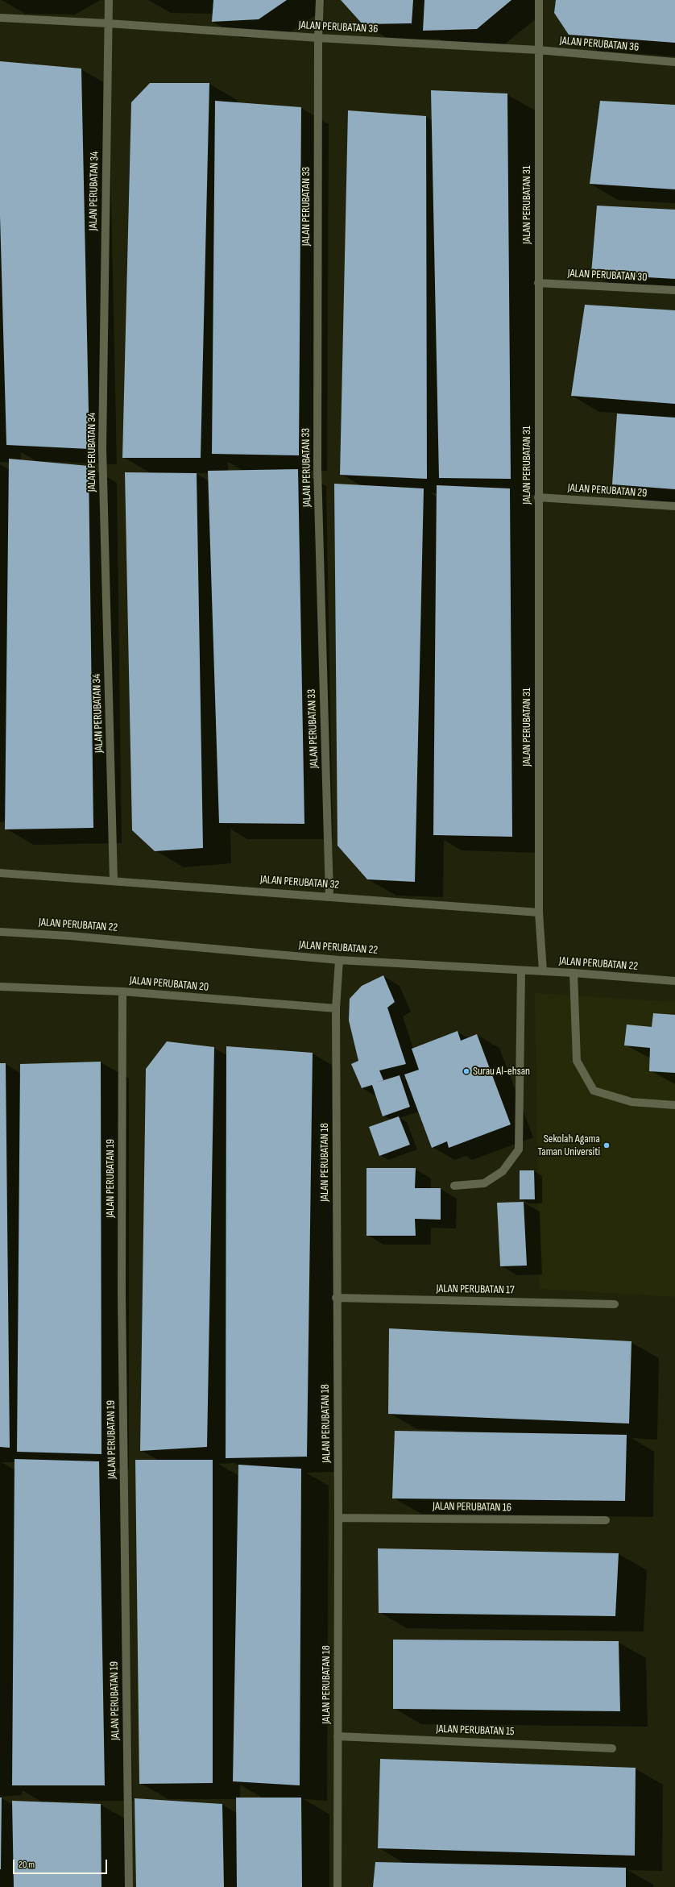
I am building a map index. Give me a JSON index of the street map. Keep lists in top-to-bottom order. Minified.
{"streets":{"street":["JALAN PERUBATAN 36","JALAN PERUBATAN 34","JALAN PERUBATAN 31","JALAN PERUBATAN 33","JALAN PERUBATAN 30","JALAN PERUBATAN 29","JALAN PERUBATAN 32","JALAN PERUBATAN 22","JALAN PERUBATAN 20","JALAN PERUBATAN 18","JALAN PERUBATAN 19","JALAN PERUBATAN 17","JALAN PERUBATAN 16","JALAN PERUBATAN 15"]},"crossings":[["JALAN PERUBATAN 36","JALAN PERUBATAN 34"],["JALAN PERUBATAN 36","JALAN PERUBATAN 31"],["JALAN PERUBATAN 36","JALAN PERUBATAN 33"],["JALAN PERUBATAN 34","JALAN PERUBATAN 32"],["JALAN PERUBATAN 31","JALAN PERUBATAN 30"],["JALAN PERUBATAN 31","JALAN PERUBATAN 29"],["JALAN PERUBATAN 31","JALAN PERUBATAN 32"],["JALAN PERUBATAN 33","JALAN PERUBATAN 32"],["JALAN PERUBATAN 22","JALAN PERUBATAN 18"],["JALAN PERUBATAN 20","JALAN PERUBATAN 18"],["JALAN PERUBATAN 20","JALAN PERUBATAN 19"],["JALAN PERUBATAN 18","JALAN PERUBATAN 17"],["JALAN PERUBATAN 18","JALAN PERUBATAN 16"],["JALAN PERUBATAN 18","JALAN PERUBATAN 15"]],"places":["Surau Al-ehsan","Sekolah Agama Taman Universiti"],"scale_bar":"20 m"}
